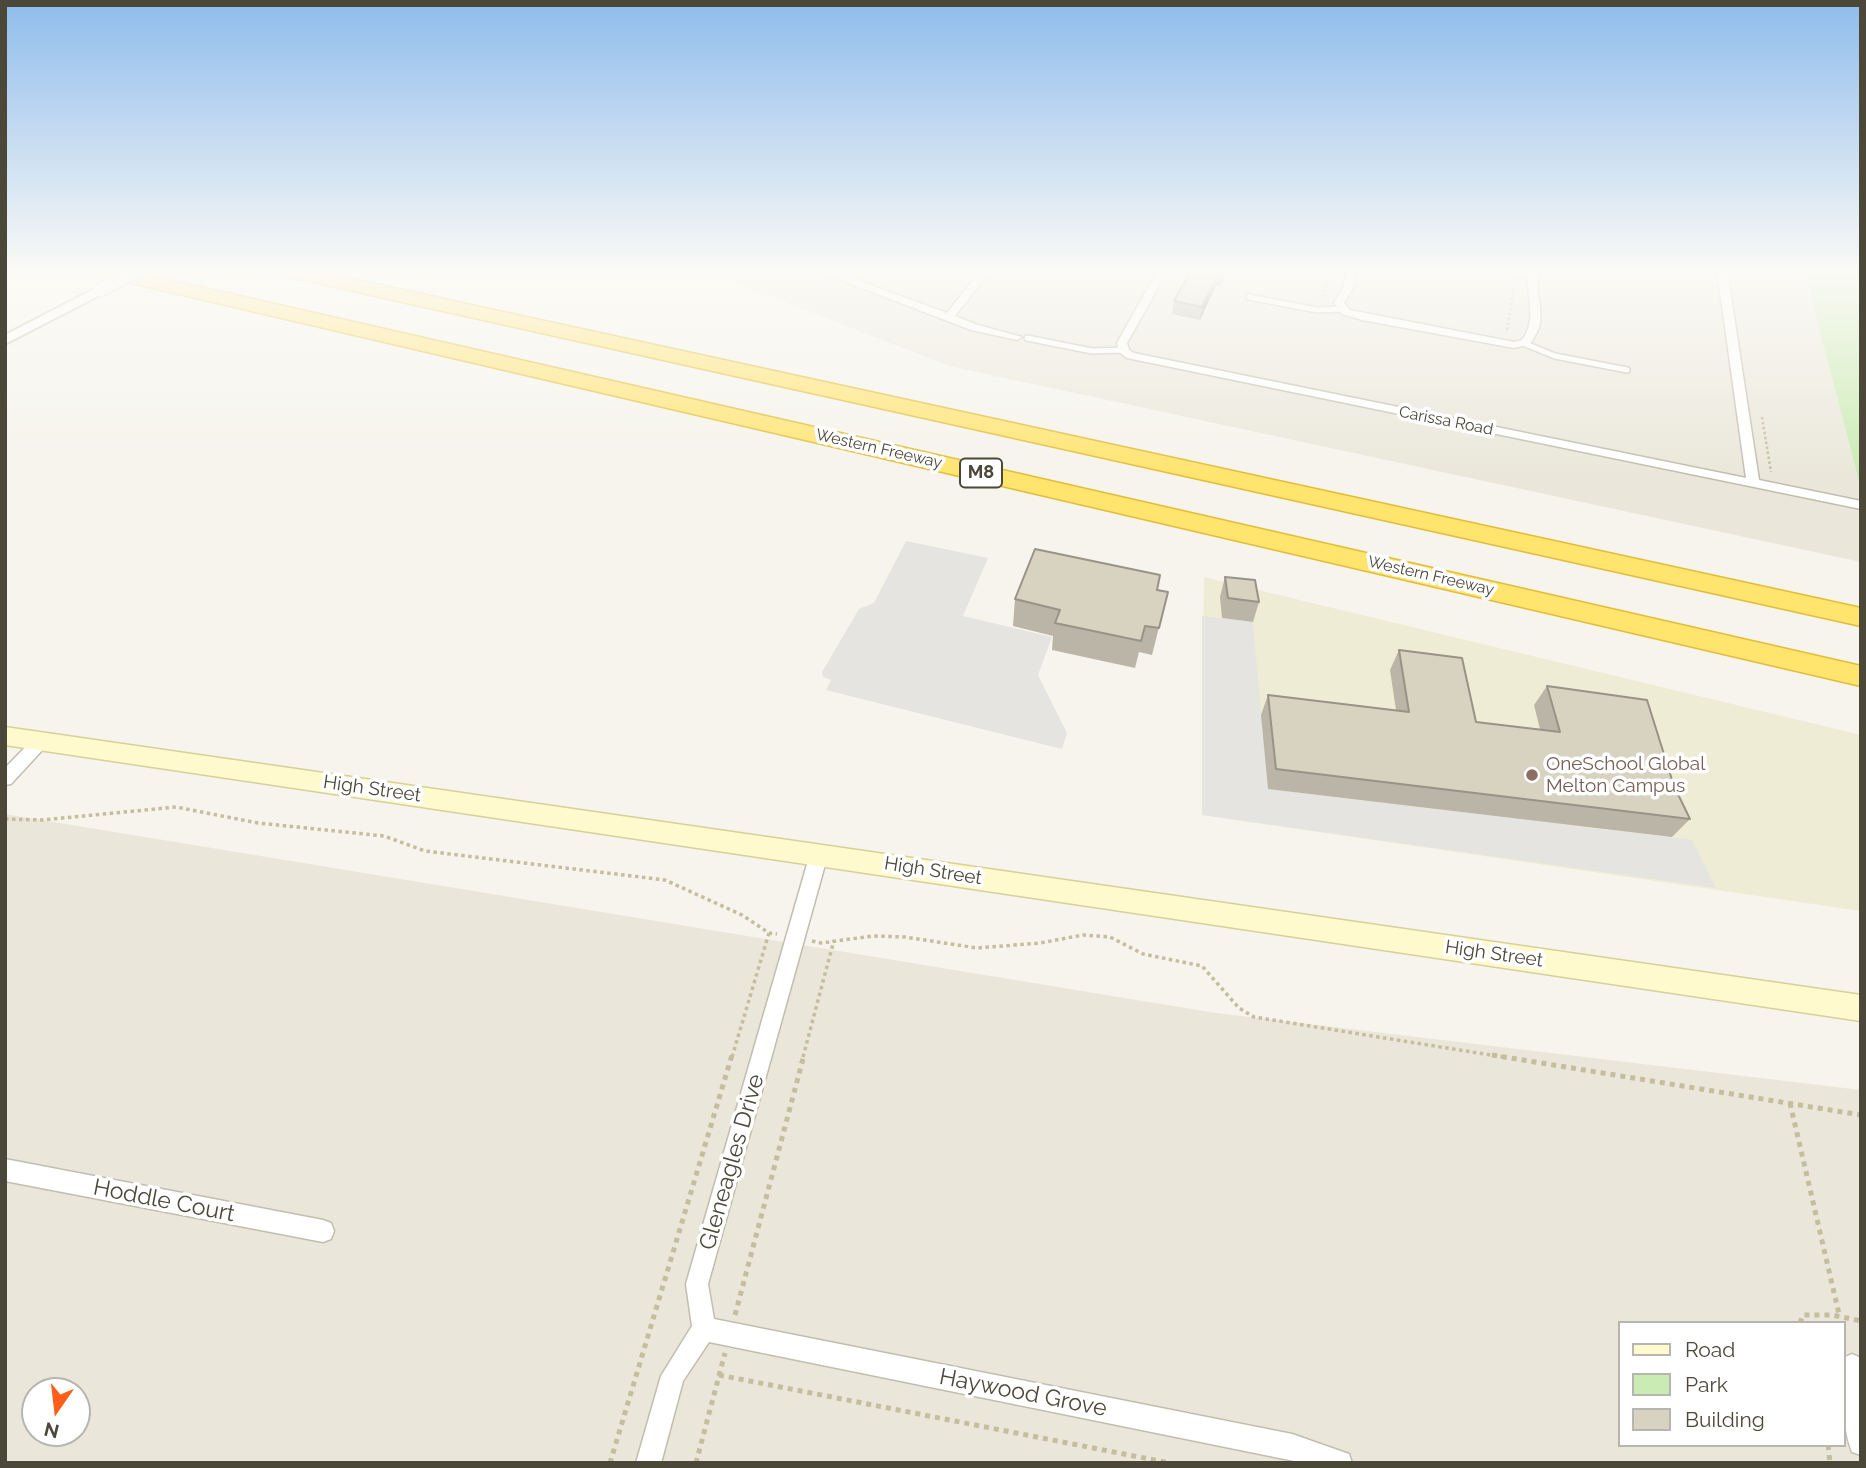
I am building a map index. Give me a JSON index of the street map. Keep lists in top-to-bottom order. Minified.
{"streets":{"highway":["Western Freeway","M8"],"main road":["High Street"],"street":["Carissa Road","Gleneagles Drive","Hoddle Court","Haywood Grove"]},"crossings":[["High Street","Gleneagles Drive"],["Gleneagles Drive","Haywood Grove"]],"places":["OneSchool Global Melton Campus"],"legend":["Road","Park","Building"],"north":"bottom"}
